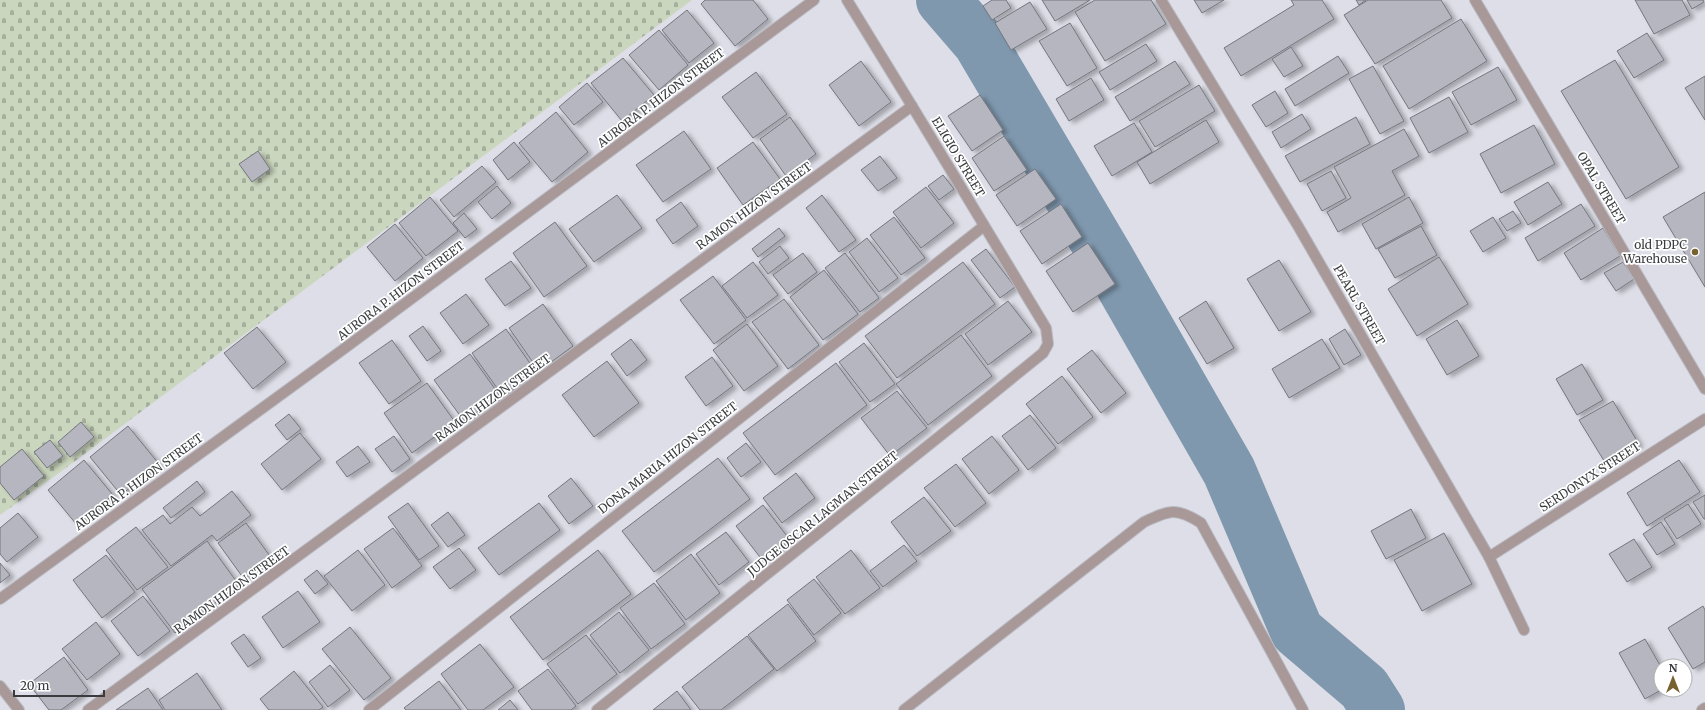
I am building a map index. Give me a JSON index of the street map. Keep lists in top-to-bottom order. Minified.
{"streets":{"street":["AURORA P. HIZON STREET","ELIGIO STREET","OPAL STREET","RAMON HIZON STREET","PEARL STREET","DONA MARIA HIZON STREET","SERDONYX STREET","JUDGE OSCAR LAGMAN STREET"]},"crossings":[["ELIGIO STREET","RAMON HIZON STREET"],["ELIGIO STREET","DONA MARIA HIZON STREET"],["ELIGIO STREET","JUDGE OSCAR LAGMAN STREET"],["PEARL STREET","SERDONYX STREET"]],"places":["old PDPC Warehouse"],"scale_bar":"20 m","north":"top"}
